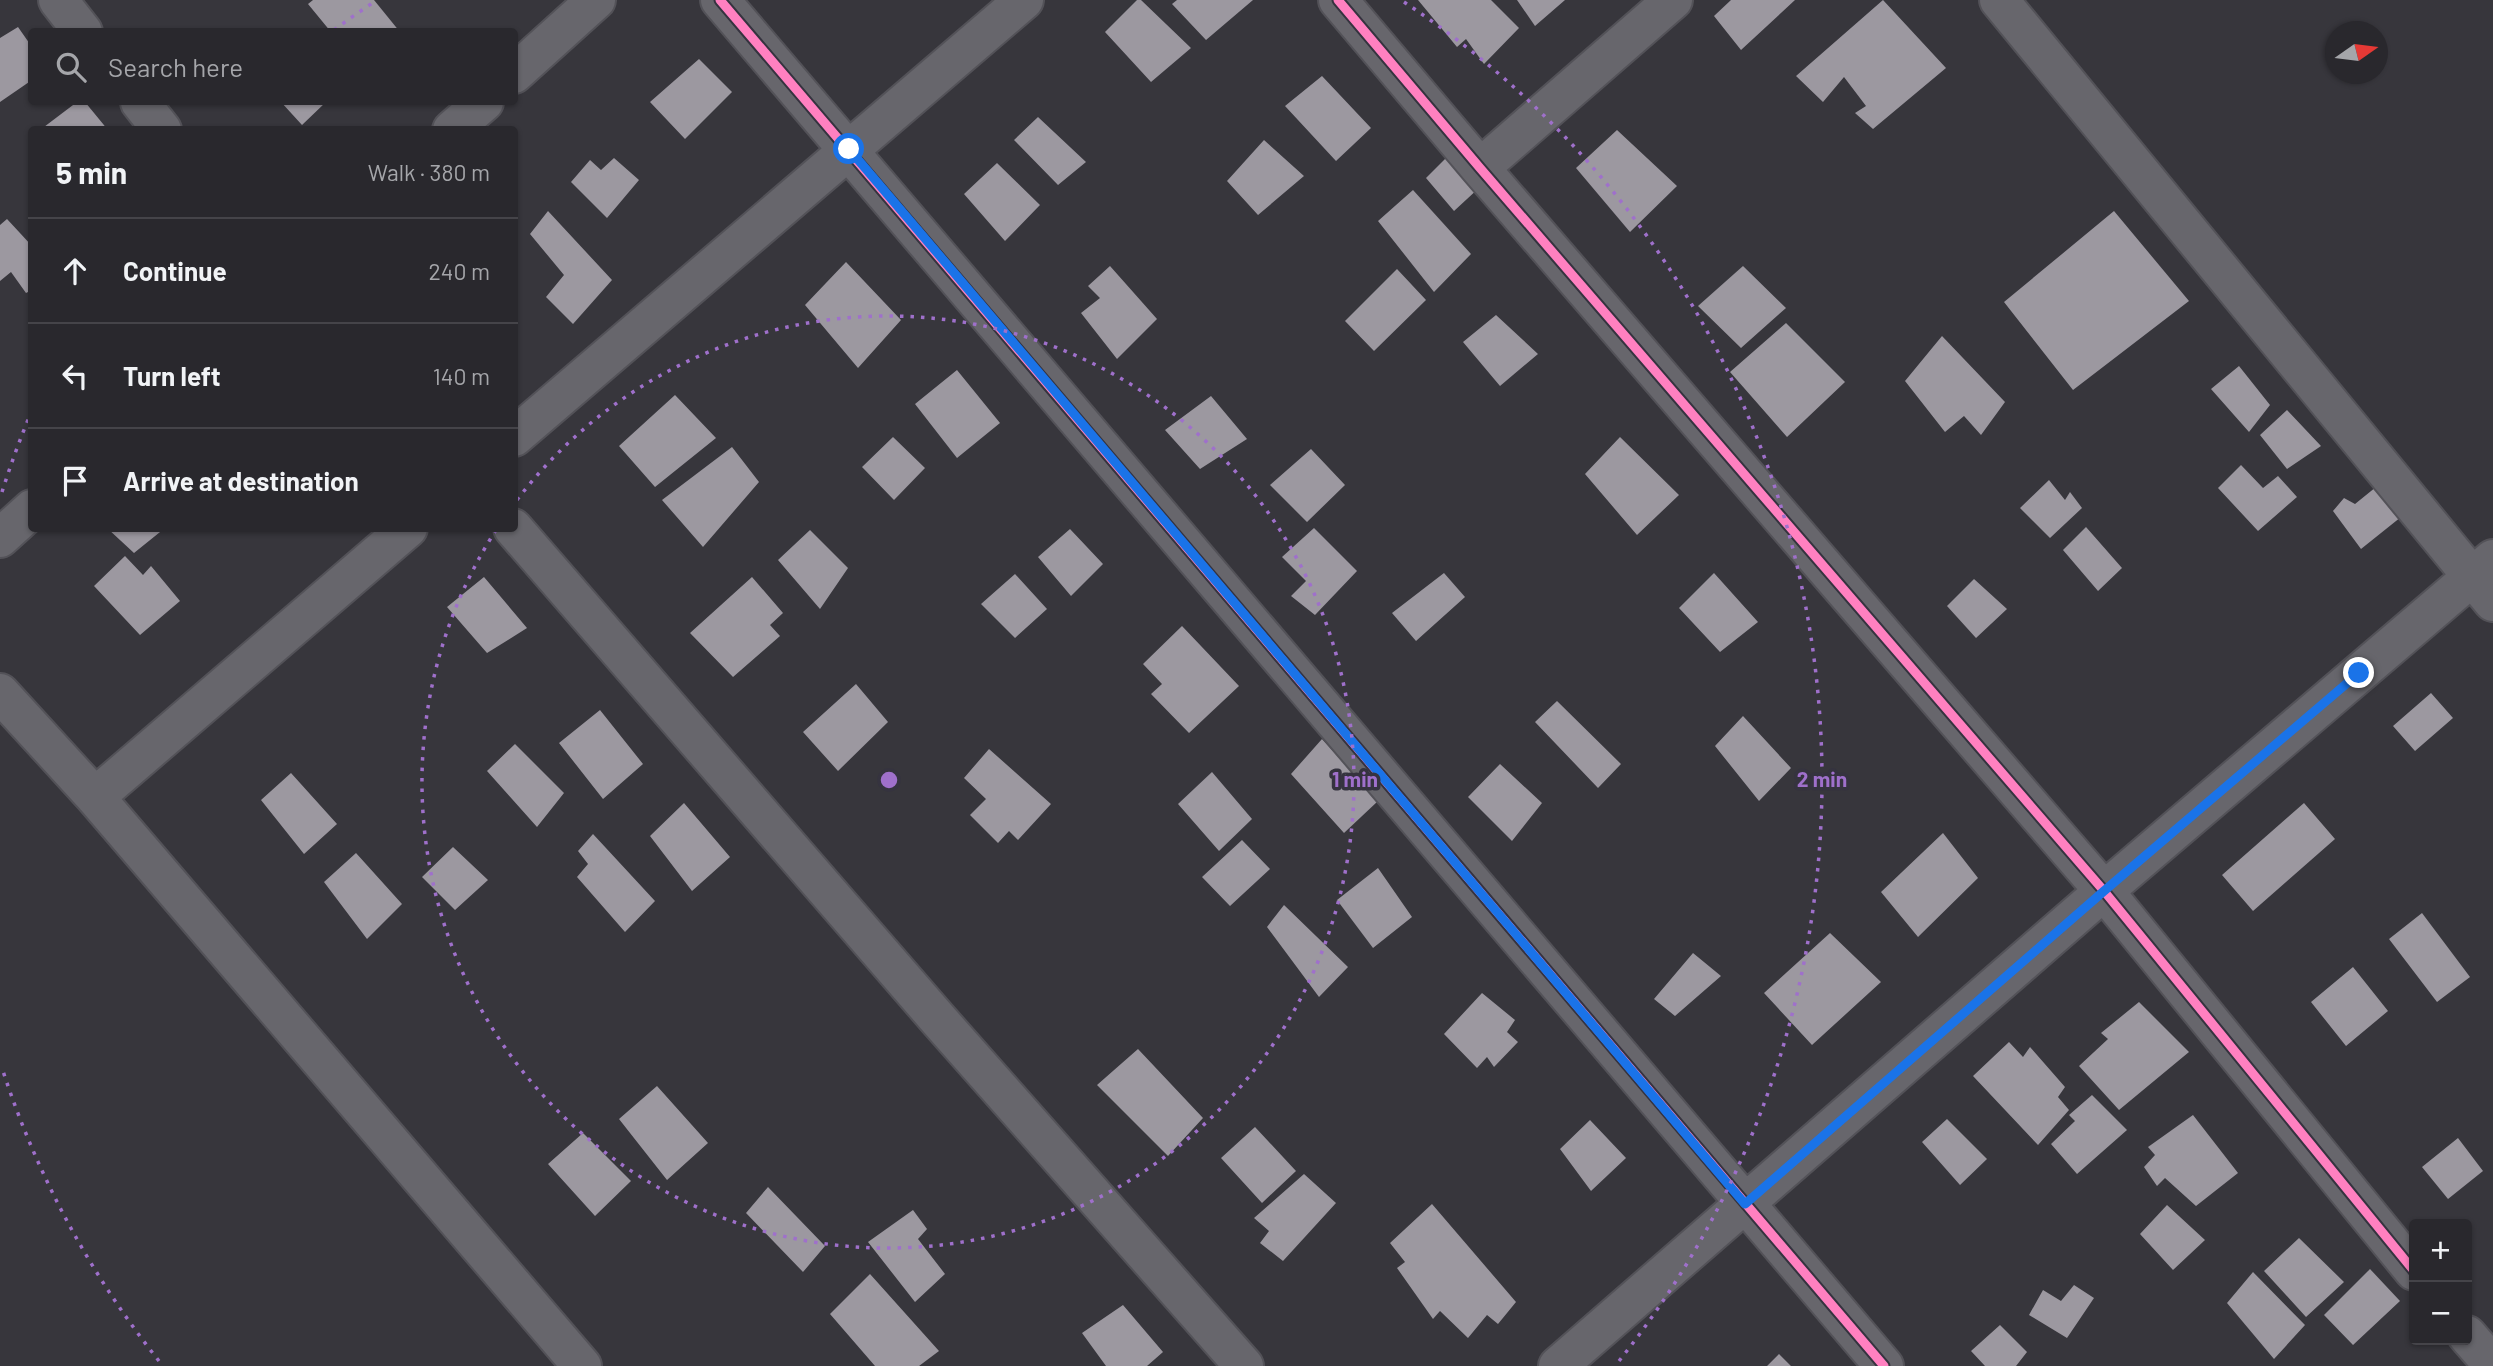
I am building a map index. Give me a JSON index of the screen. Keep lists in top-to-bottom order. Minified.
{"north":"right","page":{"search":"Search here","heading":["5 min","Walk · 380 m"],"list":[["Continue","240 m"],["Turn left","140 m"],"Arrive at destination"],"map_buttons":["+","−"]},"rings":["1 min","2 min"]}
